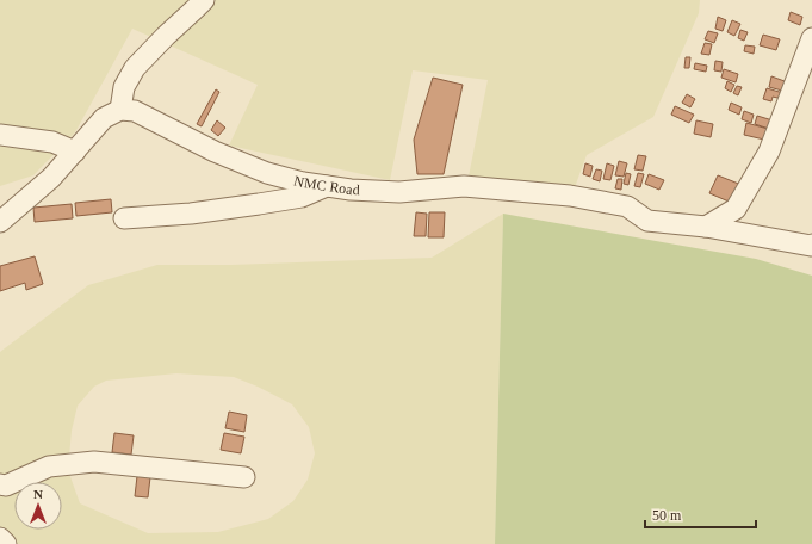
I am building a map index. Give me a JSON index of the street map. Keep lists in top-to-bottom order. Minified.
{"streets":{"street":["NMC Road"]},"scale_bar":"50 m","north":"top"}
